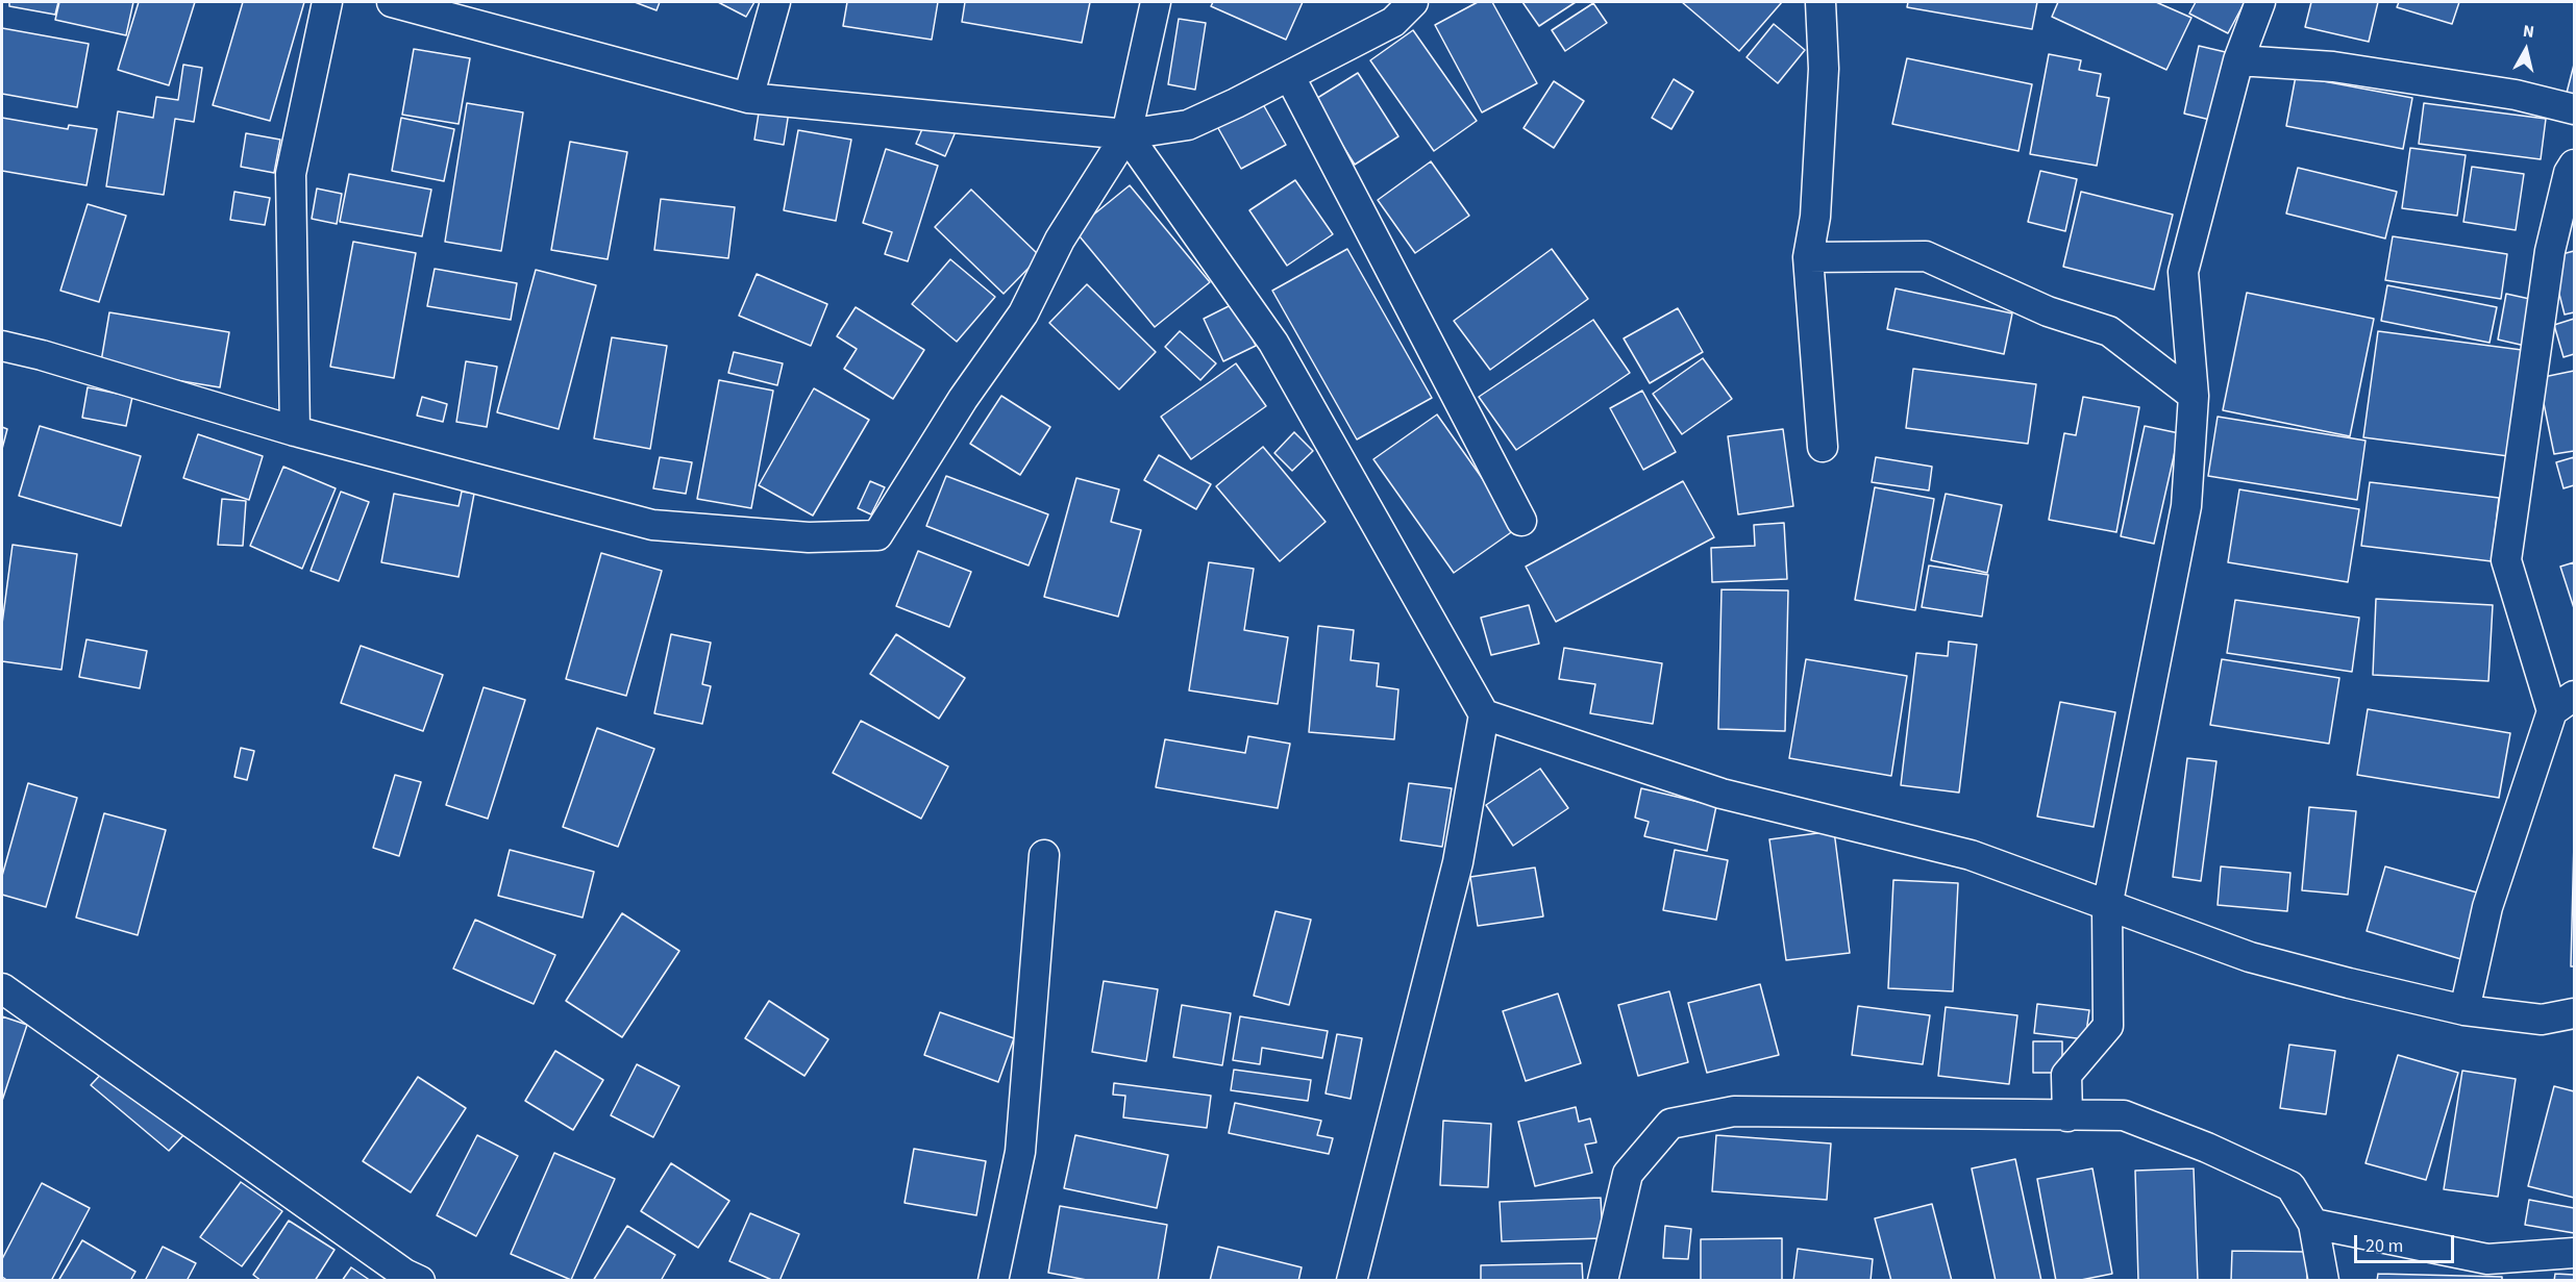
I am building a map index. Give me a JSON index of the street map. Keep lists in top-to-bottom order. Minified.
{"scale_bar":"20 m","north":"top"}
